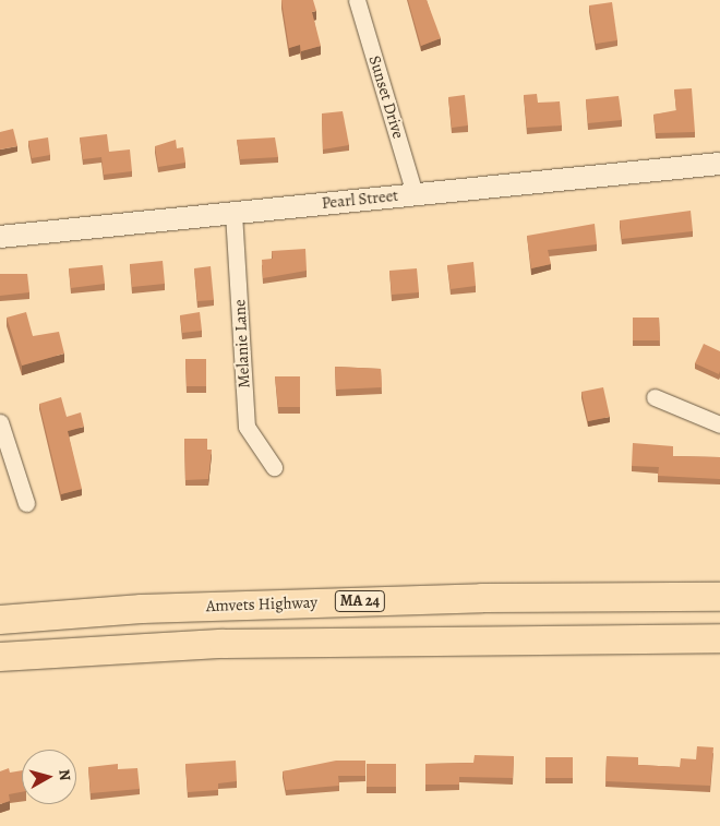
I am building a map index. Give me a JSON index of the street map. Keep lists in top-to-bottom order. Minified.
{"streets":{"highway":["MA 24","Amvets Highway"],"street":["Sunset Drive","Pearl Street","Melanie Lane"]},"crossings":[["Sunset Drive","Pearl Street"],["Pearl Street","Melanie Lane"]],"north":"right"}
